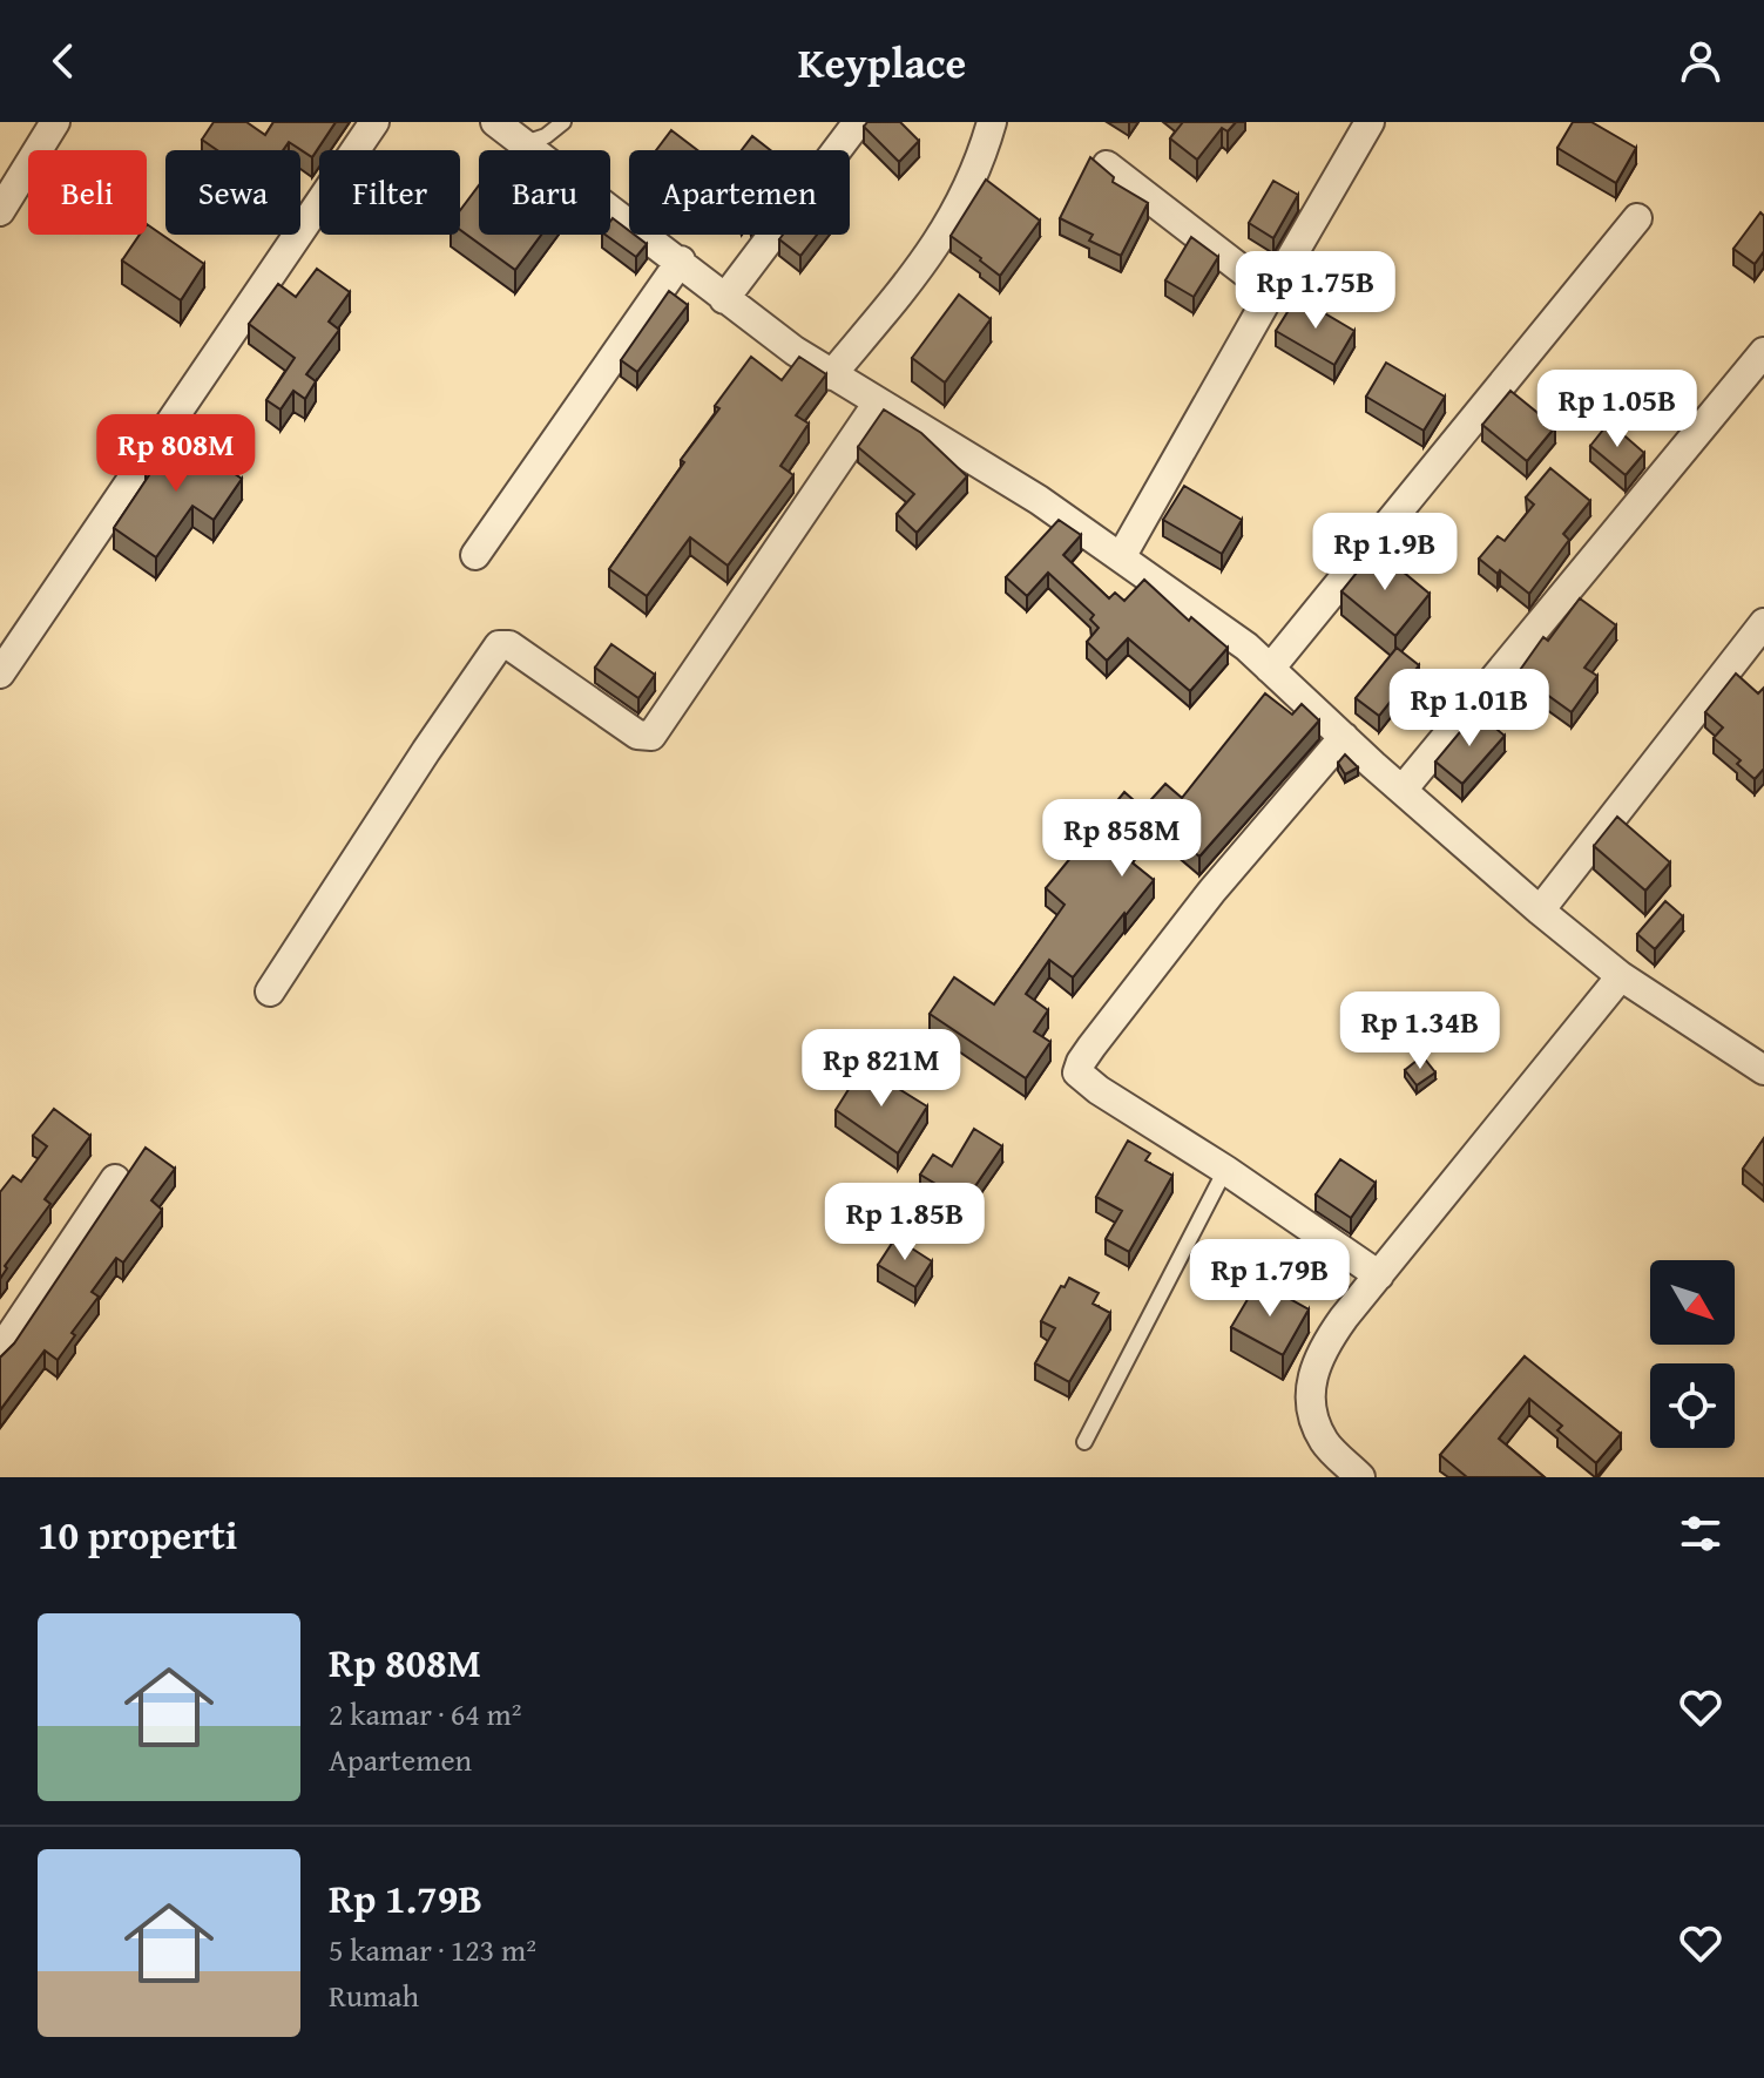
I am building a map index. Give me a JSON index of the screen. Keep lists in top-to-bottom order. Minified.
{"north":"bottom right","page":{"header":"Keyplace","chip":["Beli","Sewa","Filter","Baru","Apartemen"],"price":["Rp 1.75B","Rp 1.05B","Rp 808M","Rp 1.9B","Rp 1.01B","Rp 858M","Rp 1.34B","Rp 821M","Rp 1.85B","Rp 1.79B"],"heading":"10 properti","list":[{"name":"Rp 808M","note":"2 kamar · 64 m² · Apartemen"},{"name":"Rp 1.79B","note":"5 kamar · 123 m² · Rumah"}]}}
